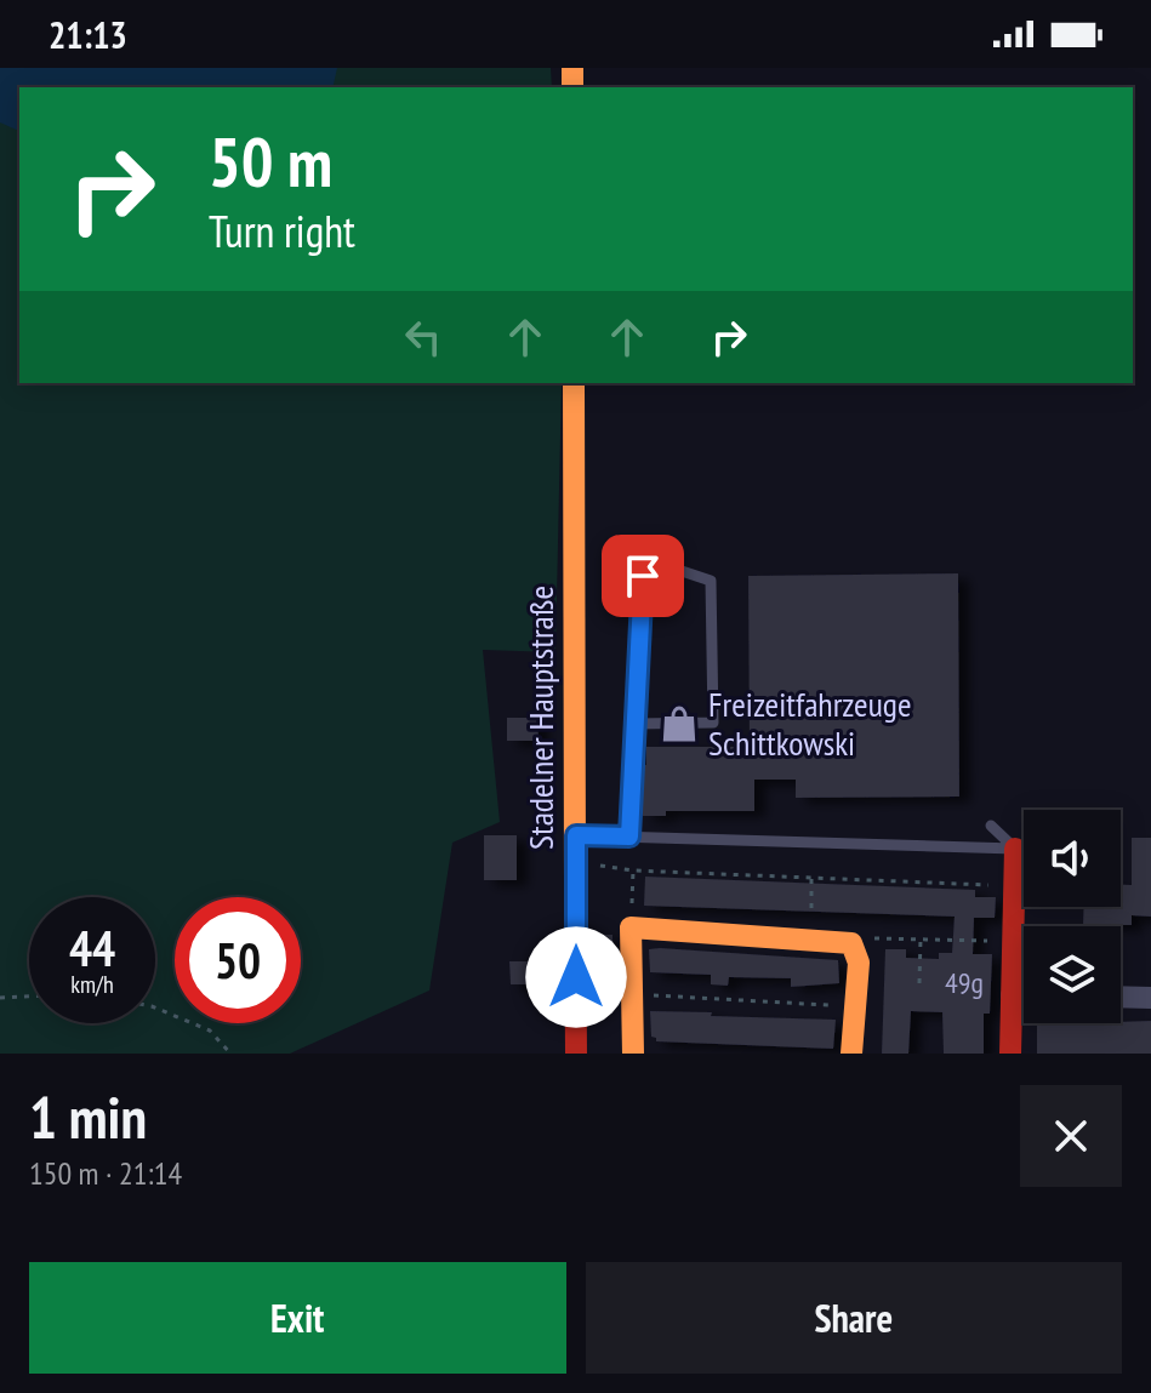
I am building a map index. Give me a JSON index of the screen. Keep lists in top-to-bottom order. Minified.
{"streets":{"main road":["Stadelner Hauptstraße"]},"places":{"shop":["Freizeitfahrzeuge Schittkowski"]},"house_numbers":["49g"],"page":{"status":"21:13","turn":["50 m","Turn right"],"speed":"44 km/h","limit":"50","heading":["1 min","150 m · 21:14"],"buttons":["Exit","Share"]}}
